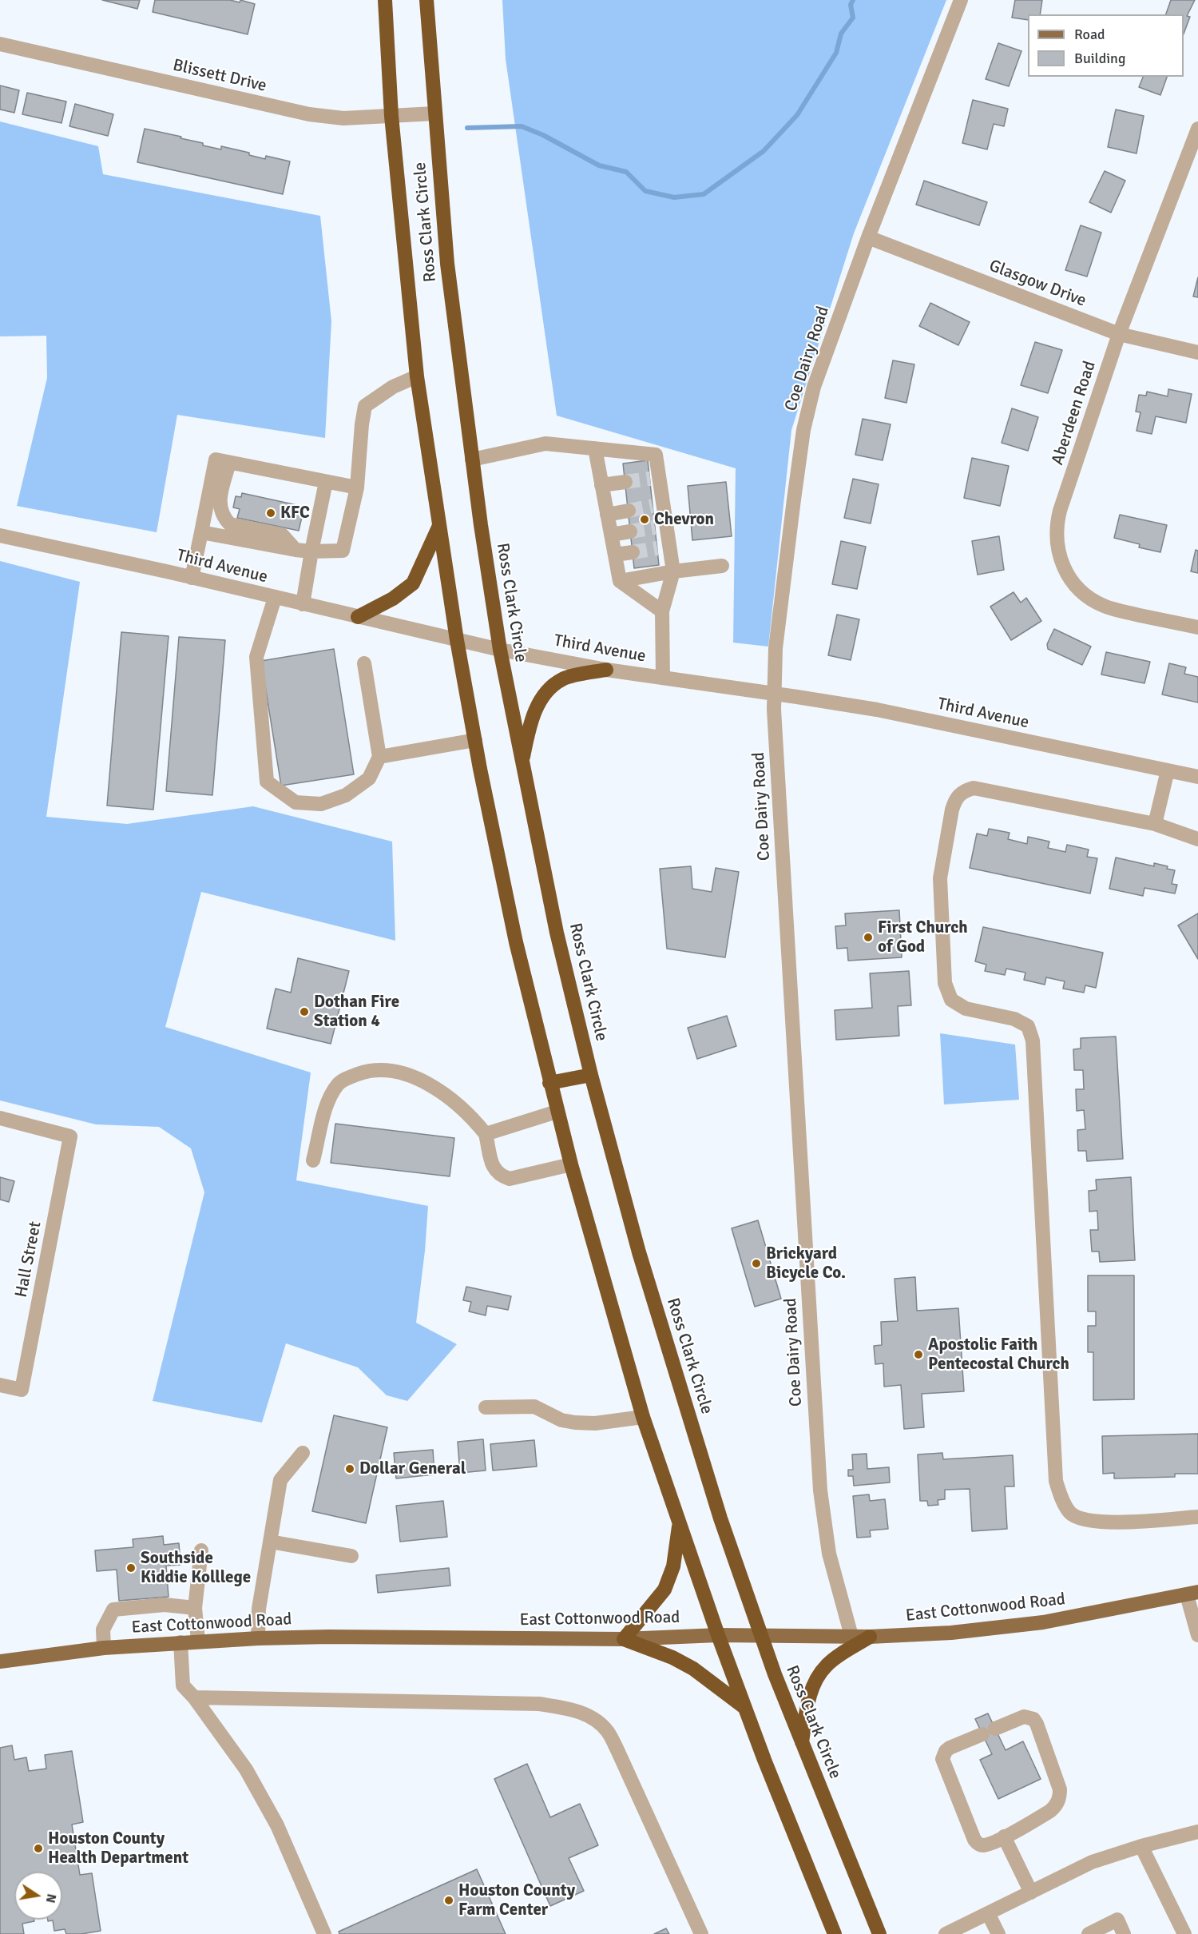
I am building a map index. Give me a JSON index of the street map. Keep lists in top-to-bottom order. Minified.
{"streets":{"highway":["Ross Clark Circle"],"main road":["East Cottonwood Road"],"street":["Blissett Drive","Glasgow Drive","Coe Dairy Road","Aberdeen Road","Third Avenue","Hall Street"]},"crossings":[["Blissett Drive","Ross Clark Circle"],["Ross Clark Circle","Third Avenue"],["Ross Clark Circle","East Cottonwood Road"],["Glasgow Drive","Coe Dairy Road"],["Glasgow Drive","Aberdeen Road"],["Coe Dairy Road","Third Avenue"],["Coe Dairy Road","East Cottonwood Road"]],"places":["KFC","Chevron","First Church of God","Dothan Fire Station 4","Brickyard Bicycle Co.","Apostolic Faith Pentecostal Church","Dollar General","Southside Kiddie Kolllege","Houston County Health Department","Houston County Farm Center"],"legend":["Road","Building"],"north":"right"}
